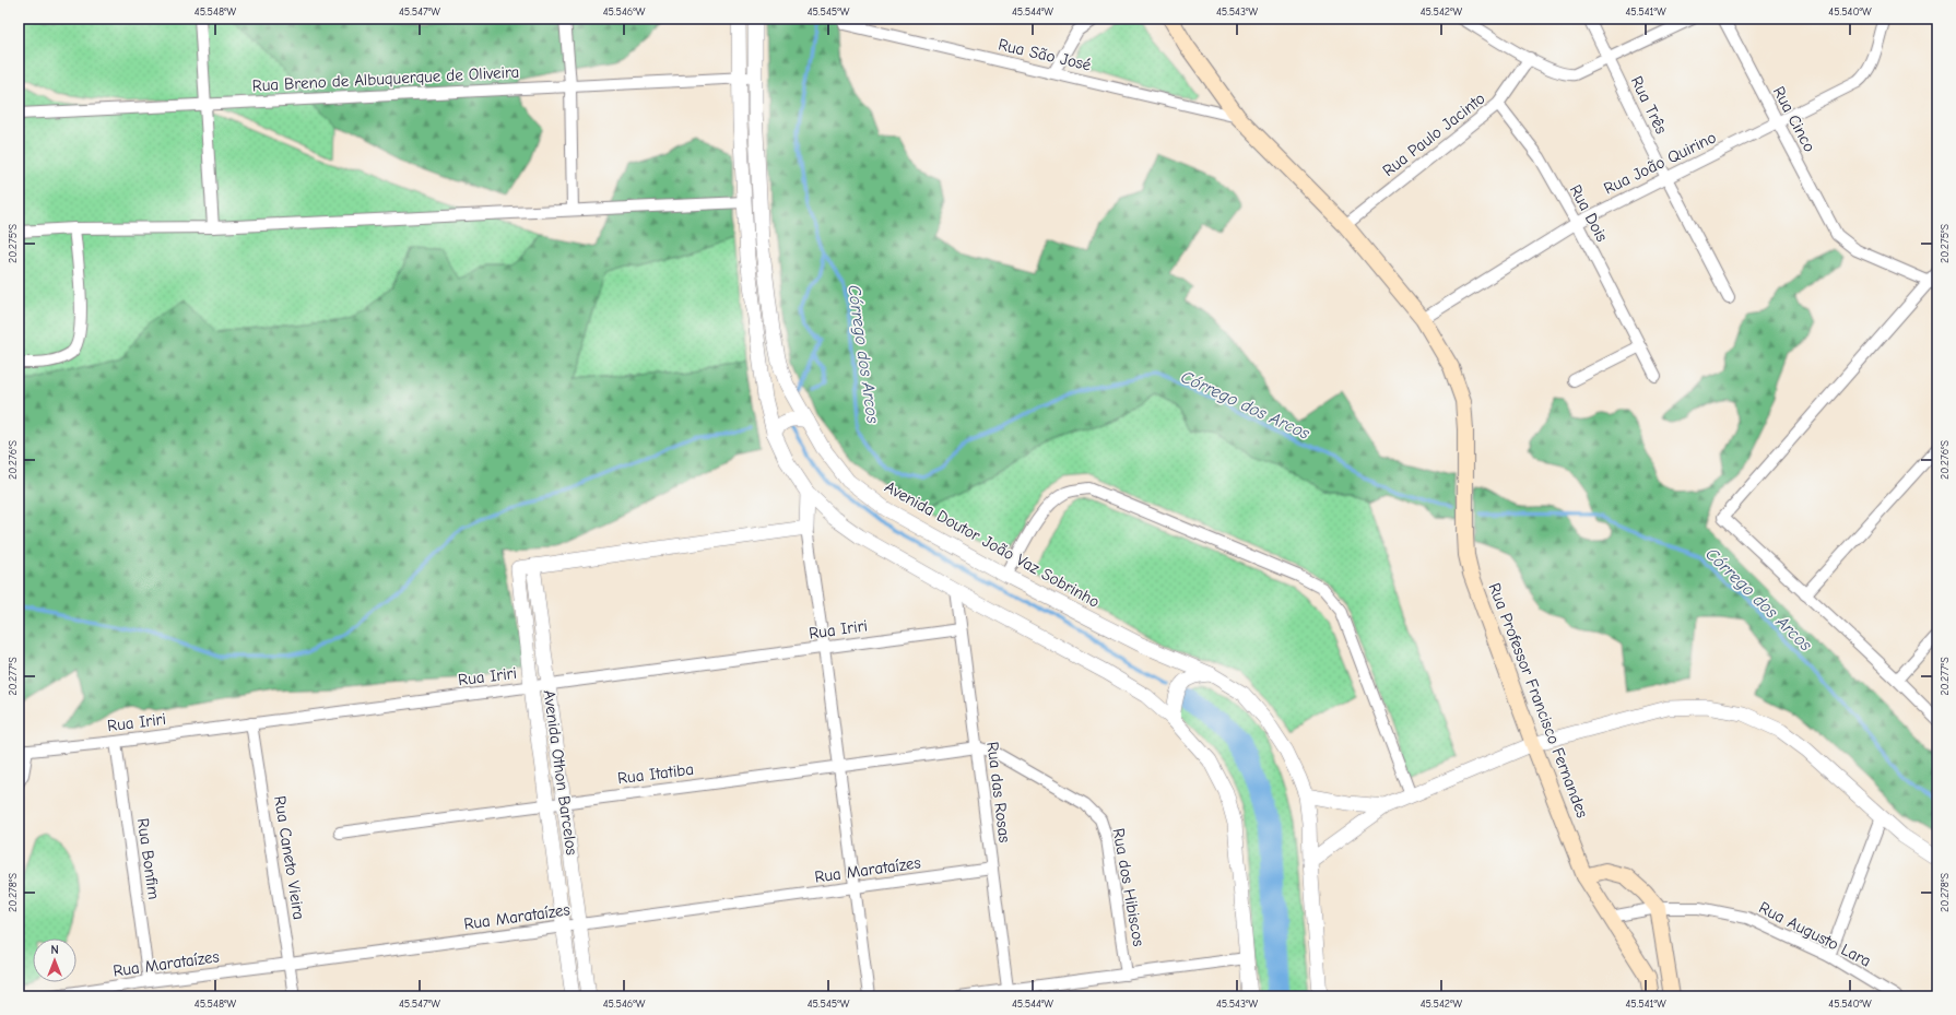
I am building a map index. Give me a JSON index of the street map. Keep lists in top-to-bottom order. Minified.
{"streets":{"main road":["Rua Professor Francisco Fernandes"],"street":["Rua São José","Rua Breno de Albuquerque de Oliveira","Rua Três","Rua Cinco","Rua Paulo Jacinto","Rua João Quirino","Rua Dois","Avenida Doutor João Vaz Sobrinho","Rua Iriri","Avenida Othon Barcelos","Rua Itatiba","Rua das Rosas","Rua Caneto Vieira","Rua Bonfim","Rua Marataízes","Rua dos Hibiscos","Rua Augusto Lara"]},"crossings":[["Rua Breno de Albuquerque de Oliveira","Avenida Doutor João Vaz Sobrinho"],["Rua Três","Rua João Quirino"],["Rua Cinco","Rua João Quirino"],["Rua Paulo Jacinto","Rua Dois"],["Rua João Quirino","Rua Dois"],["Rua João Quirino","Rua Professor Francisco Fernandes"],["Rua Iriri","Avenida Othon Barcelos"],["Rua Iriri","Rua das Rosas"],["Rua Iriri","Rua Caneto Vieira"],["Rua Iriri","Rua Bonfim"],["Rua Professor Francisco Fernandes","Rua Augusto Lara"],["Avenida Othon Barcelos","Rua Itatiba"],["Avenida Othon Barcelos","Rua Marataízes"],["Rua Itatiba","Rua das Rosas"],["Rua Itatiba","Rua dos Hibiscos"],["Rua das Rosas","Rua Marataízes"],["Rua das Rosas","Rua dos Hibiscos"],["Rua Caneto Vieira","Rua Marataízes"],["Rua Bonfim","Rua Marataízes"]],"water":["Córrego dos Arcos"],"north":"top","coordinates":["45.548°W","45.547°W","45.546°W","45.545°W","45.544°W","45.543°W","45.542°W","45.541°W","45.540°W","20.275°S","20.276°S","20.277°S","20.278°S"]}
